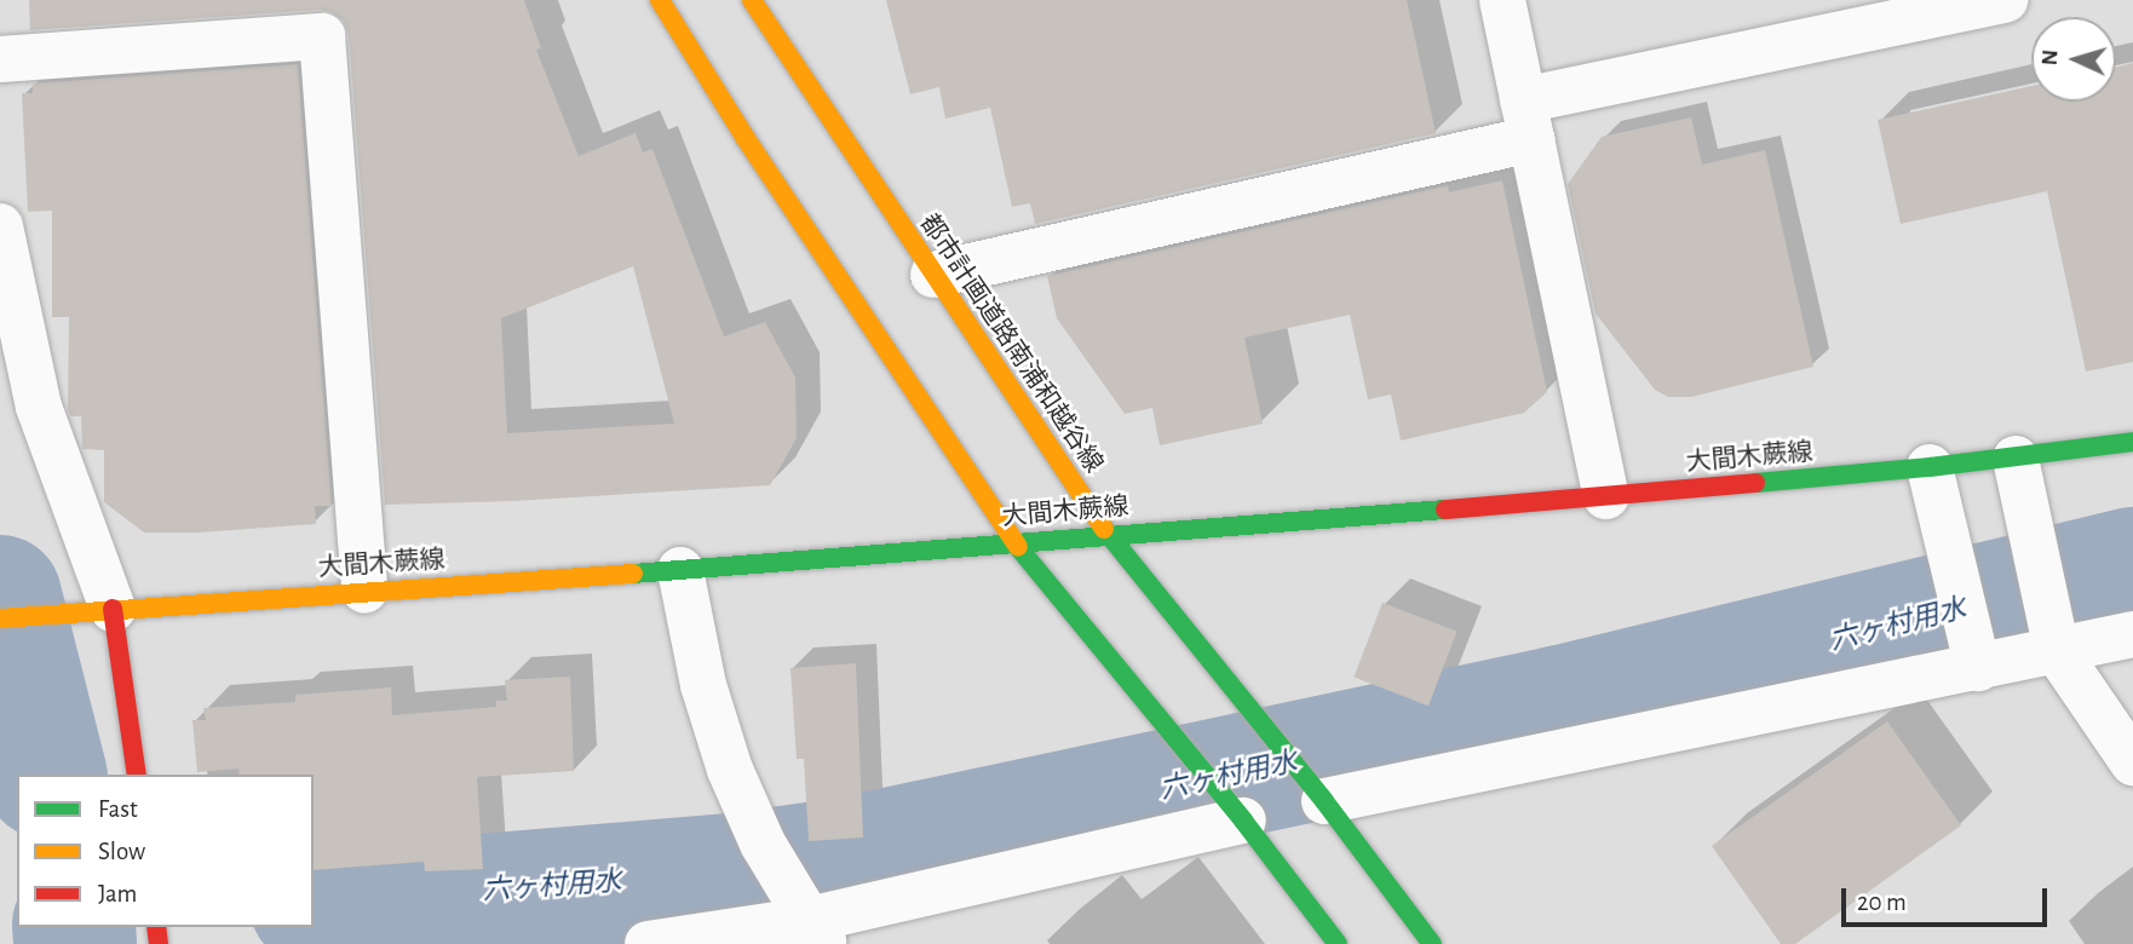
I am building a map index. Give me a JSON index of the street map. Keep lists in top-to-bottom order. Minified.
{"streets":{"street":["都市計画道路南浦和越谷線","大間木蕨線"]},"crossings":[["都市計画道路南浦和越谷線","大間木蕨線"]],"water":["六ヶ村用水"],"legend":["Fast","Slow","Jam"],"scale_bar":"20 m","north":"left"}
